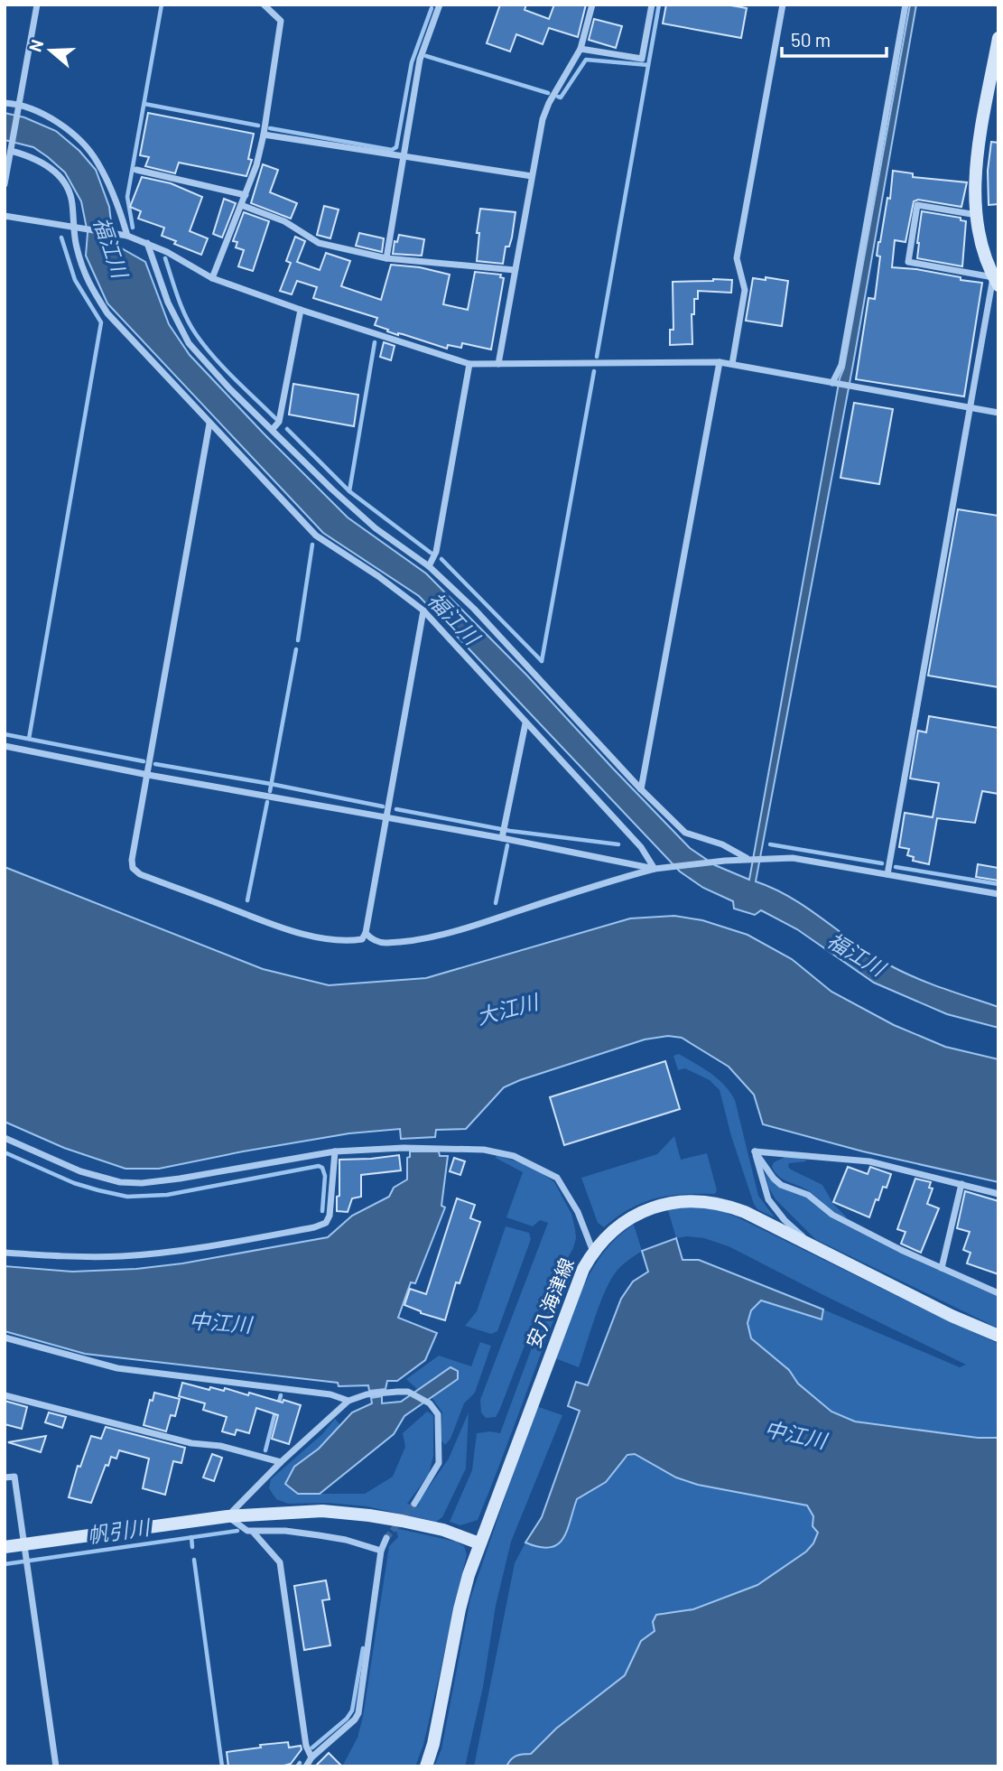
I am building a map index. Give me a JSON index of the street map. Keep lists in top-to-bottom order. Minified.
{"streets":{"main road":["安八海津線"]},"water":["福江川","大江川","中江川","帆引川"],"scale_bar":"50 m","north":"left"}
